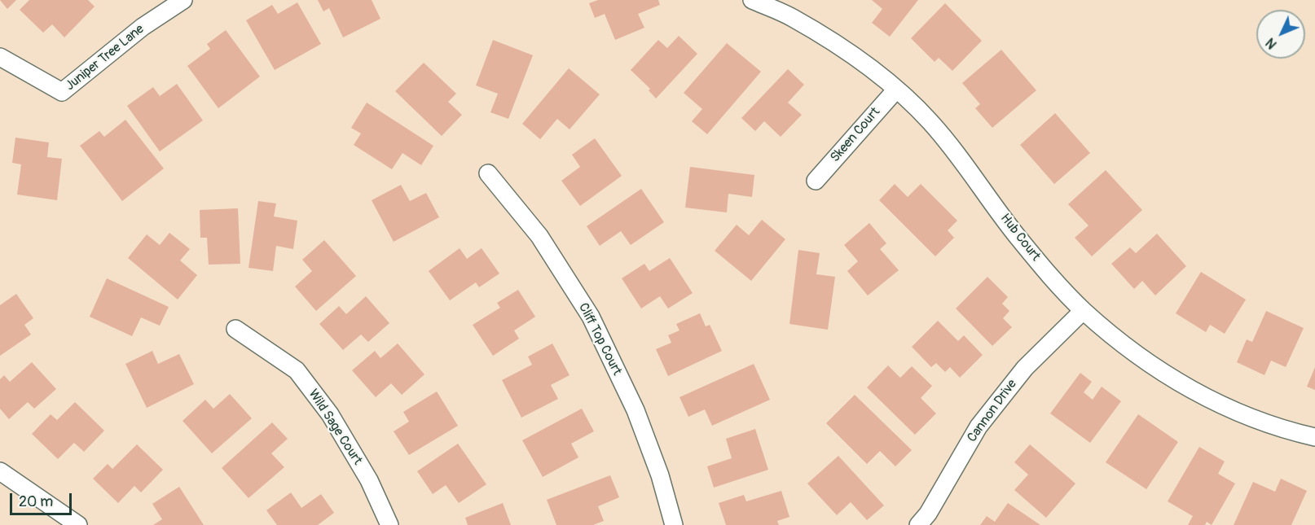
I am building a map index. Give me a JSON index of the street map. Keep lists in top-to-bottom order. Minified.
{"streets":{"street":["Juniper Tree Lane","Skeen Court","Hub Court","Cliff Top Court","Cannon Drive","Wild Sage Court"]},"crossings":[["Skeen Court","Hub Court"],["Hub Court","Cannon Drive"]],"scale_bar":"20 m","north":"bottom left"}
